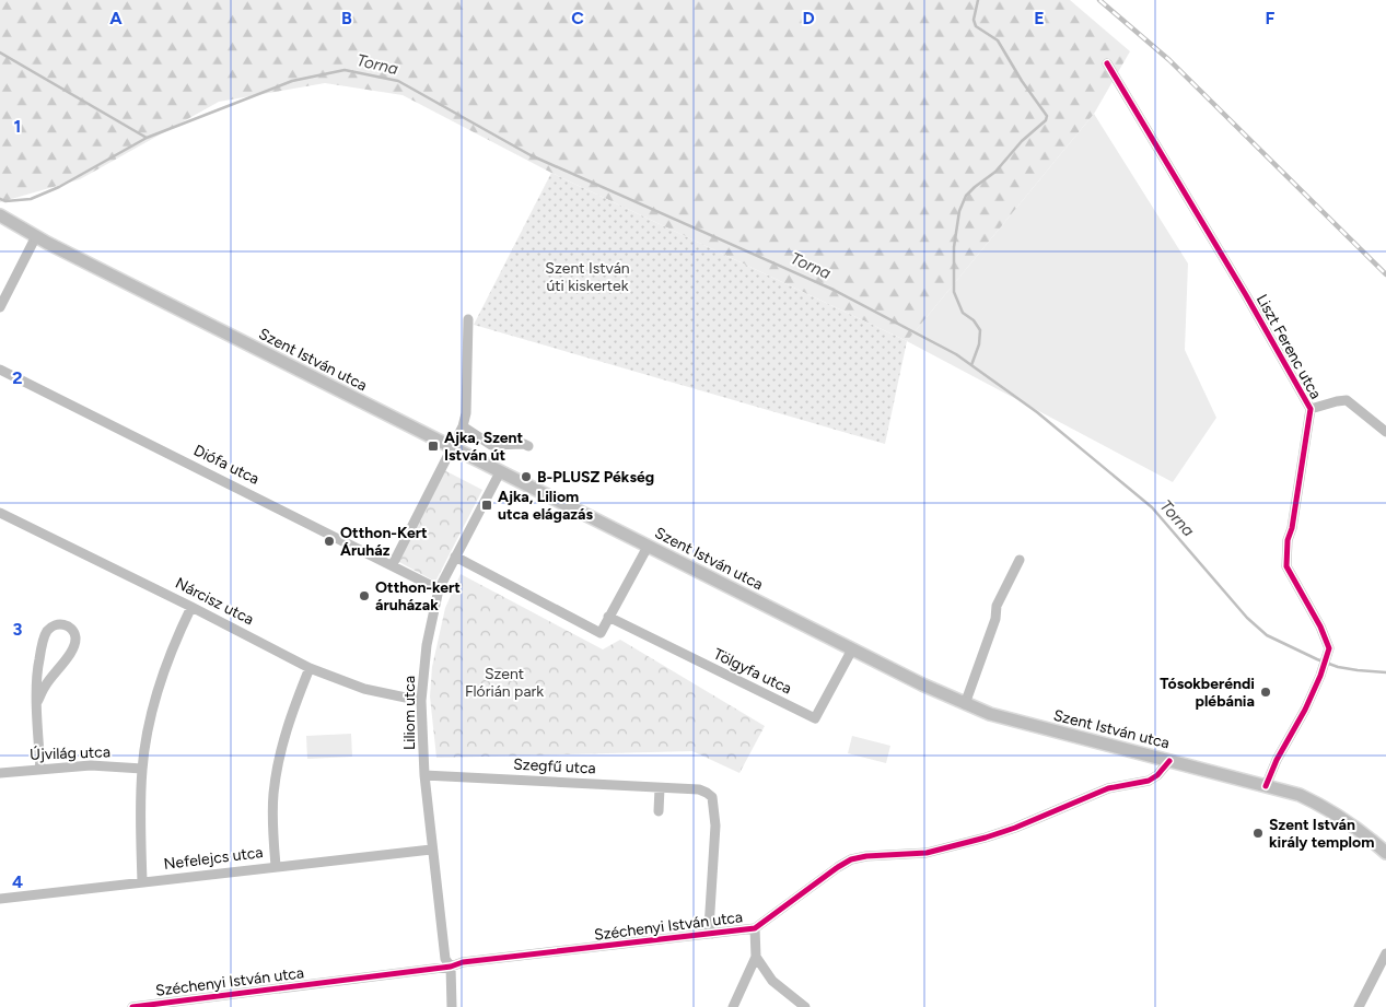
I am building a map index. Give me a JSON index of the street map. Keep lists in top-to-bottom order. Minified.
{"streets":{"main road":["Szent István utca"],"street":["Liszt Ferenc utca","Diófa utca","Nárcisz utca","Tölgyfa utca","Liliom utca","Újvilág utca","Szegfű utca","Nefelejcs utca","Széchenyi István utca"]},"crossings":[["Liszt Ferenc utca","Szent István utca"],["Szent István utca","Tölgyfa utca"],["Szent István utca","Liliom utca"],["Szent István utca","Széchenyi István utca"],["Diófa utca","Liliom utca"],["Nárcisz utca","Liliom utca"],["Liliom utca","Szegfű utca"],["Liliom utca","Nefelejcs utca"],["Liliom utca","Széchenyi István utca"],["Szegfű utca","Széchenyi István utca"]],"water":["Torna"],"parks":["Szent István úti kiskertek","Szent Flórián park"],"places":{"transit":["Ajka, Szent István út","Ajka, Liliom utca elágazás"],"other":["B-PLUSZ Pékség","Otthon-Kert Áruház","Otthon-kert áruházak","Tósokberéndi plébánia","Szent István király templom"]},"grid":{"columns":["A","B","C","D","E","F"],"rows":["1","2","3","4"]}}
